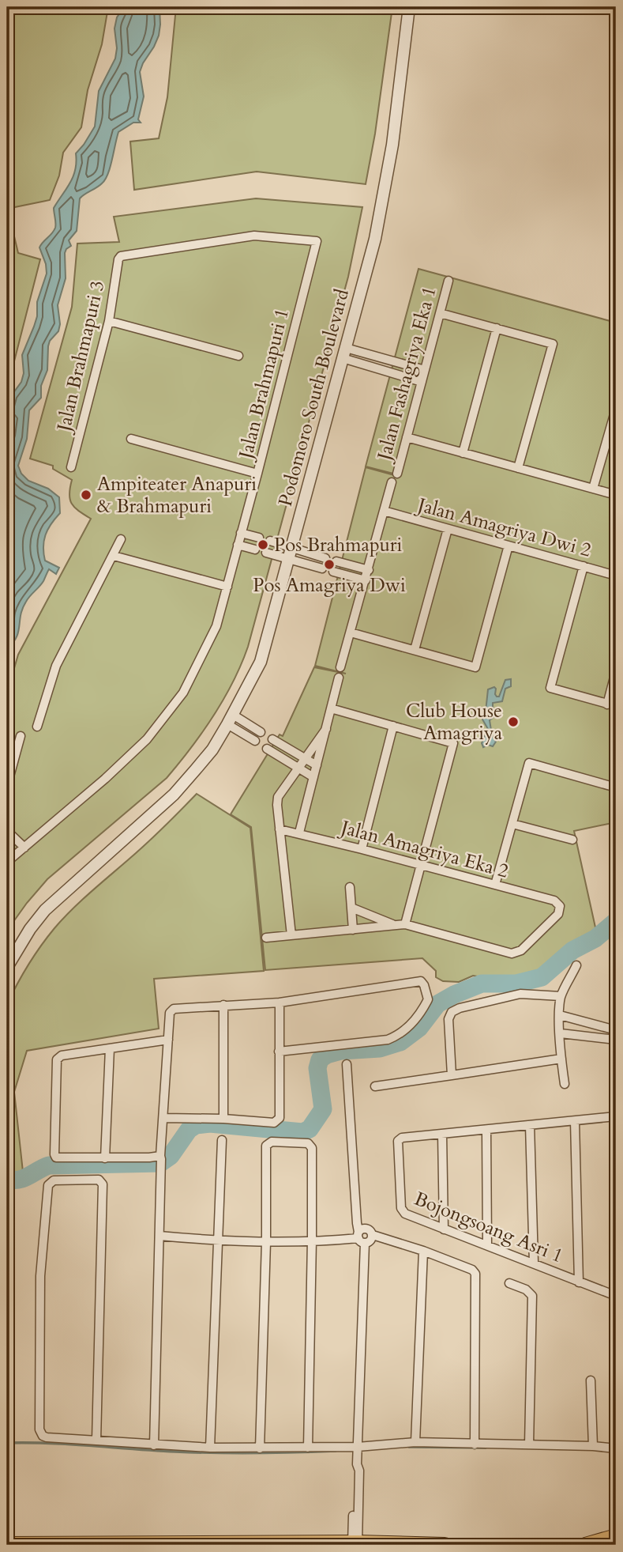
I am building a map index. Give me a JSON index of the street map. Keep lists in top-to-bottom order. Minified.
{"streets":{"street":["Jalan Brahmapuri 3","Jalan Fashagriya Eka 1","Jalan Brahmapuri 1","Podomoro South Boulevard","Jalan Amagriya Dwi 2","Jalan Amagriya Eka 2","Bojongsoang Asri 1"]},"crossings":[["Jalan Brahmapuri 3","Jalan Brahmapuri 1"]],"places":["Ampiteater Anapuri & Brahmapuri","Pos Brahmapuri","Pos Amagriya Dwi","Club House Amagriya"]}
